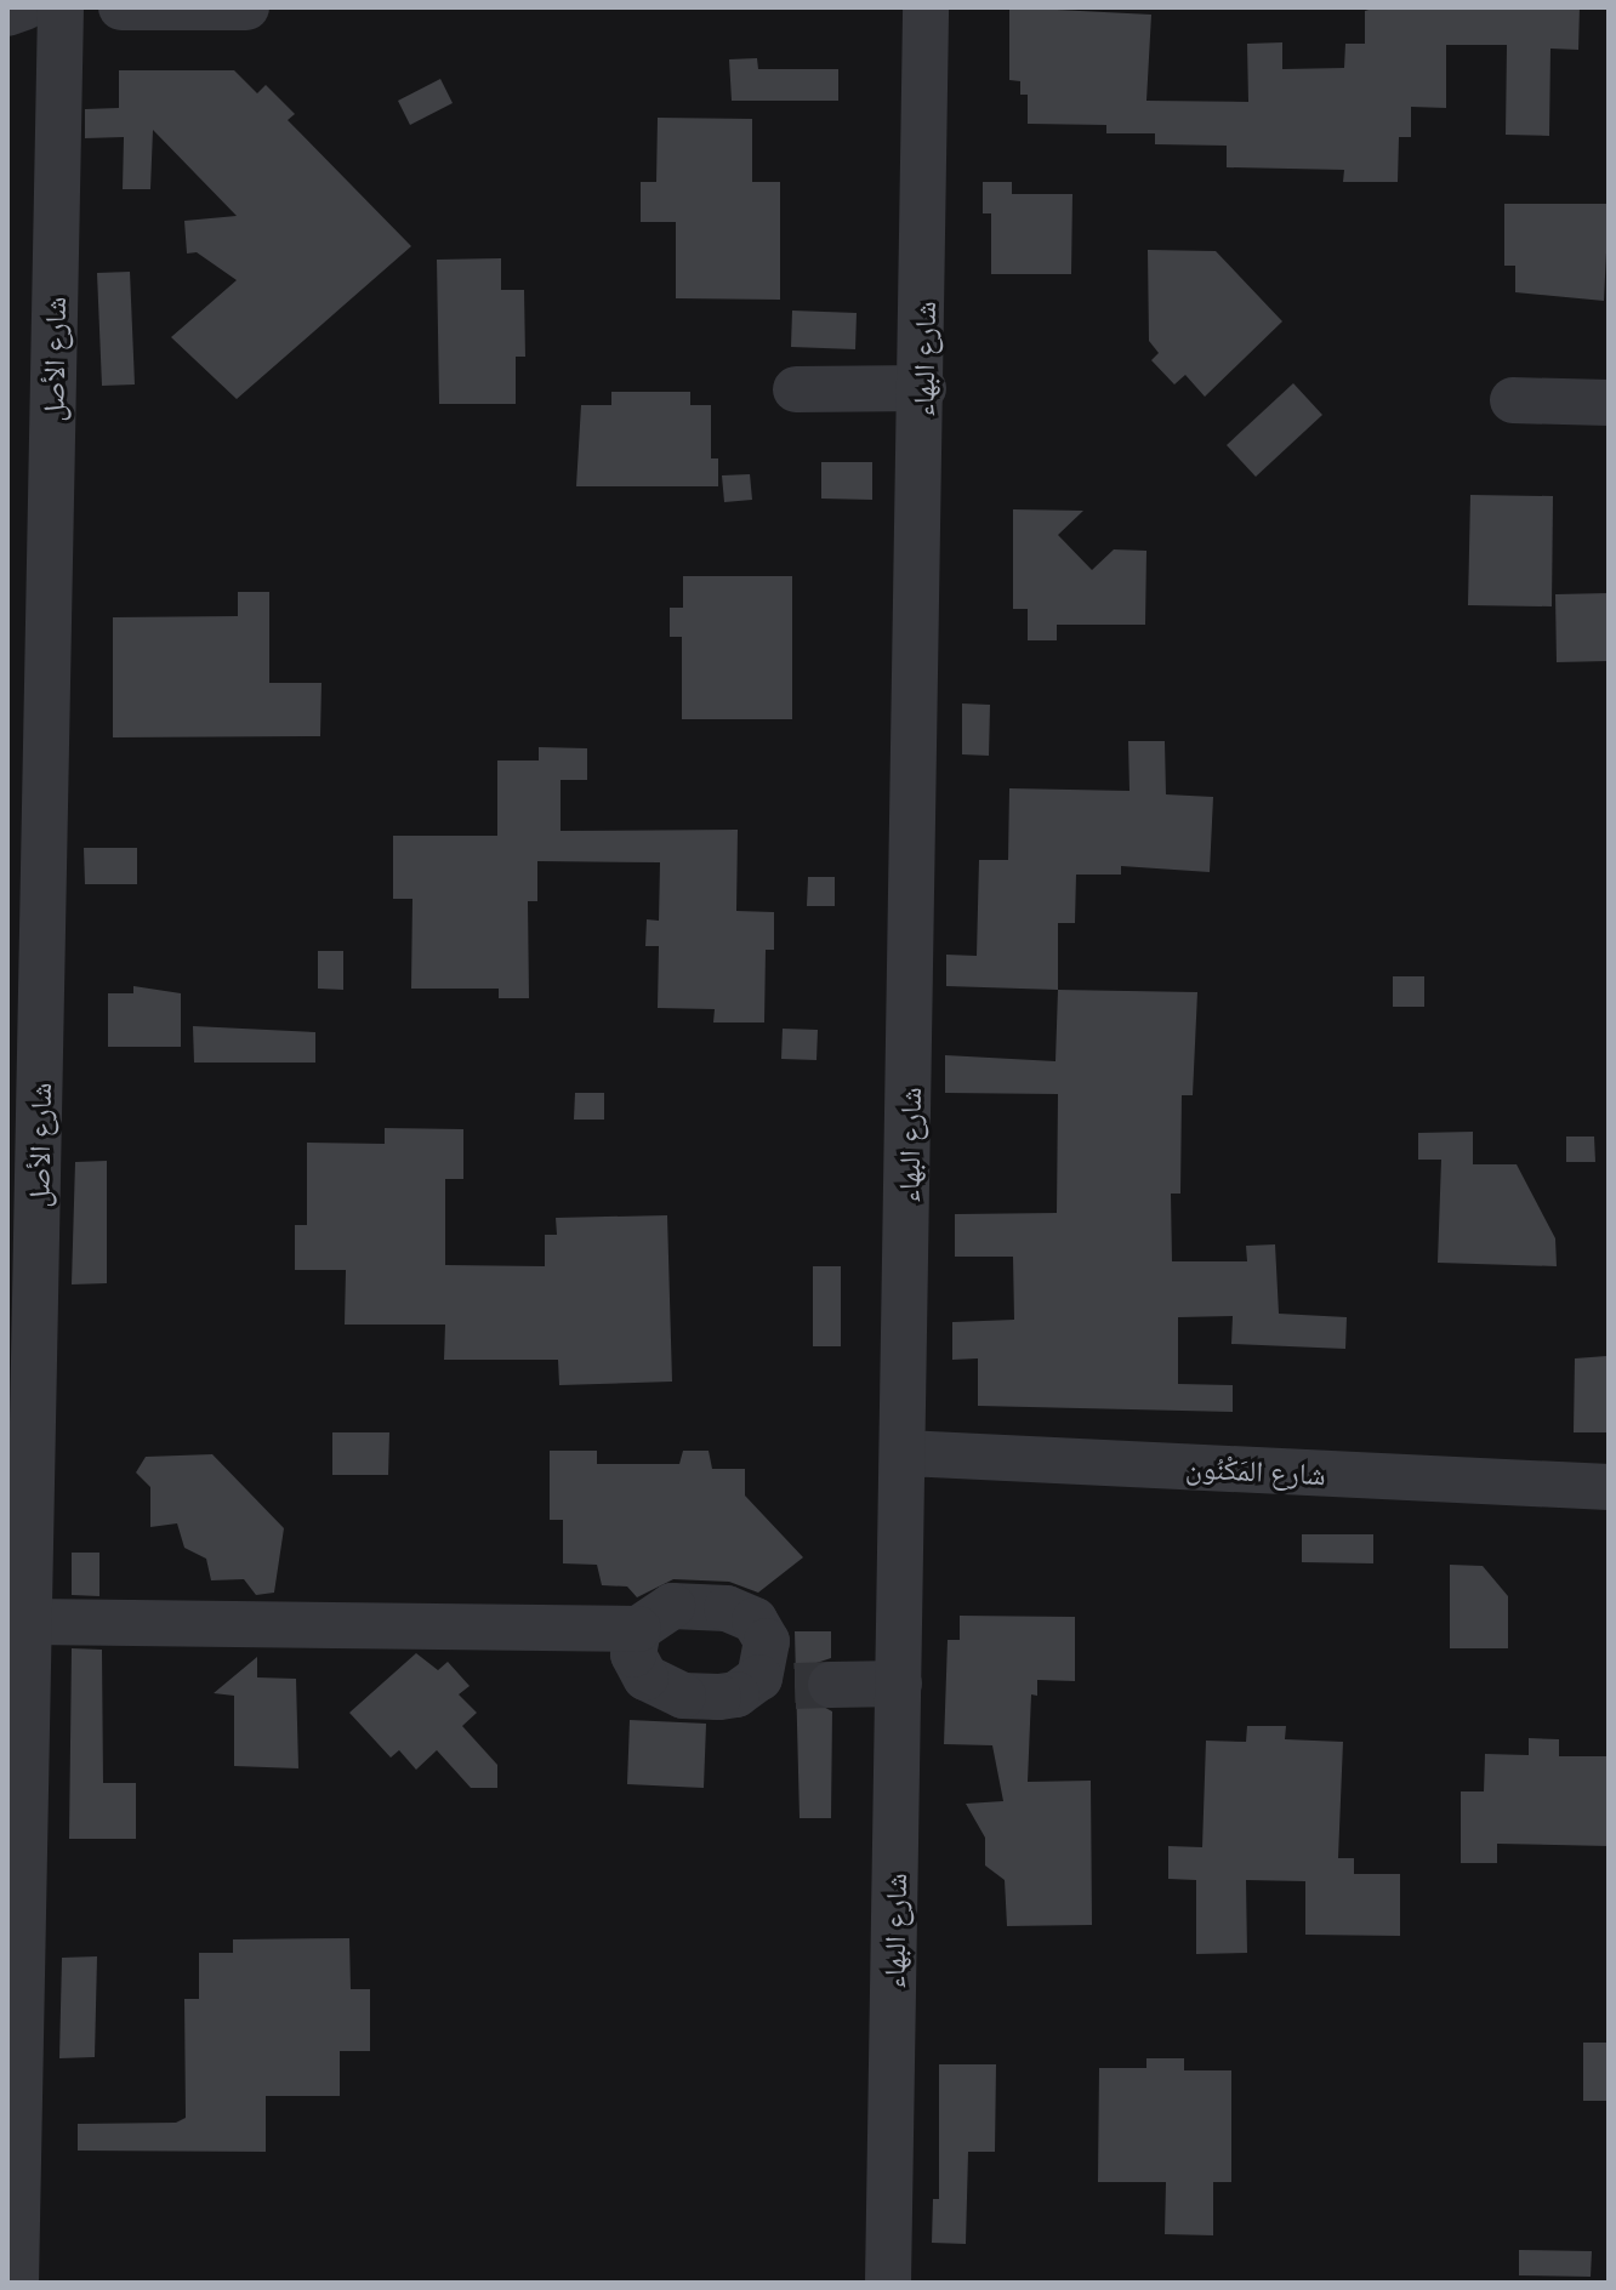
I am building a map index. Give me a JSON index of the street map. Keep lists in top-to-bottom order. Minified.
{"streets":{"street":["شارع الأصل","شارع البهاء","شارع المَكْنُون"]},"crossings":[["شارع البهاء","شارع المَكْنُون"]]}
